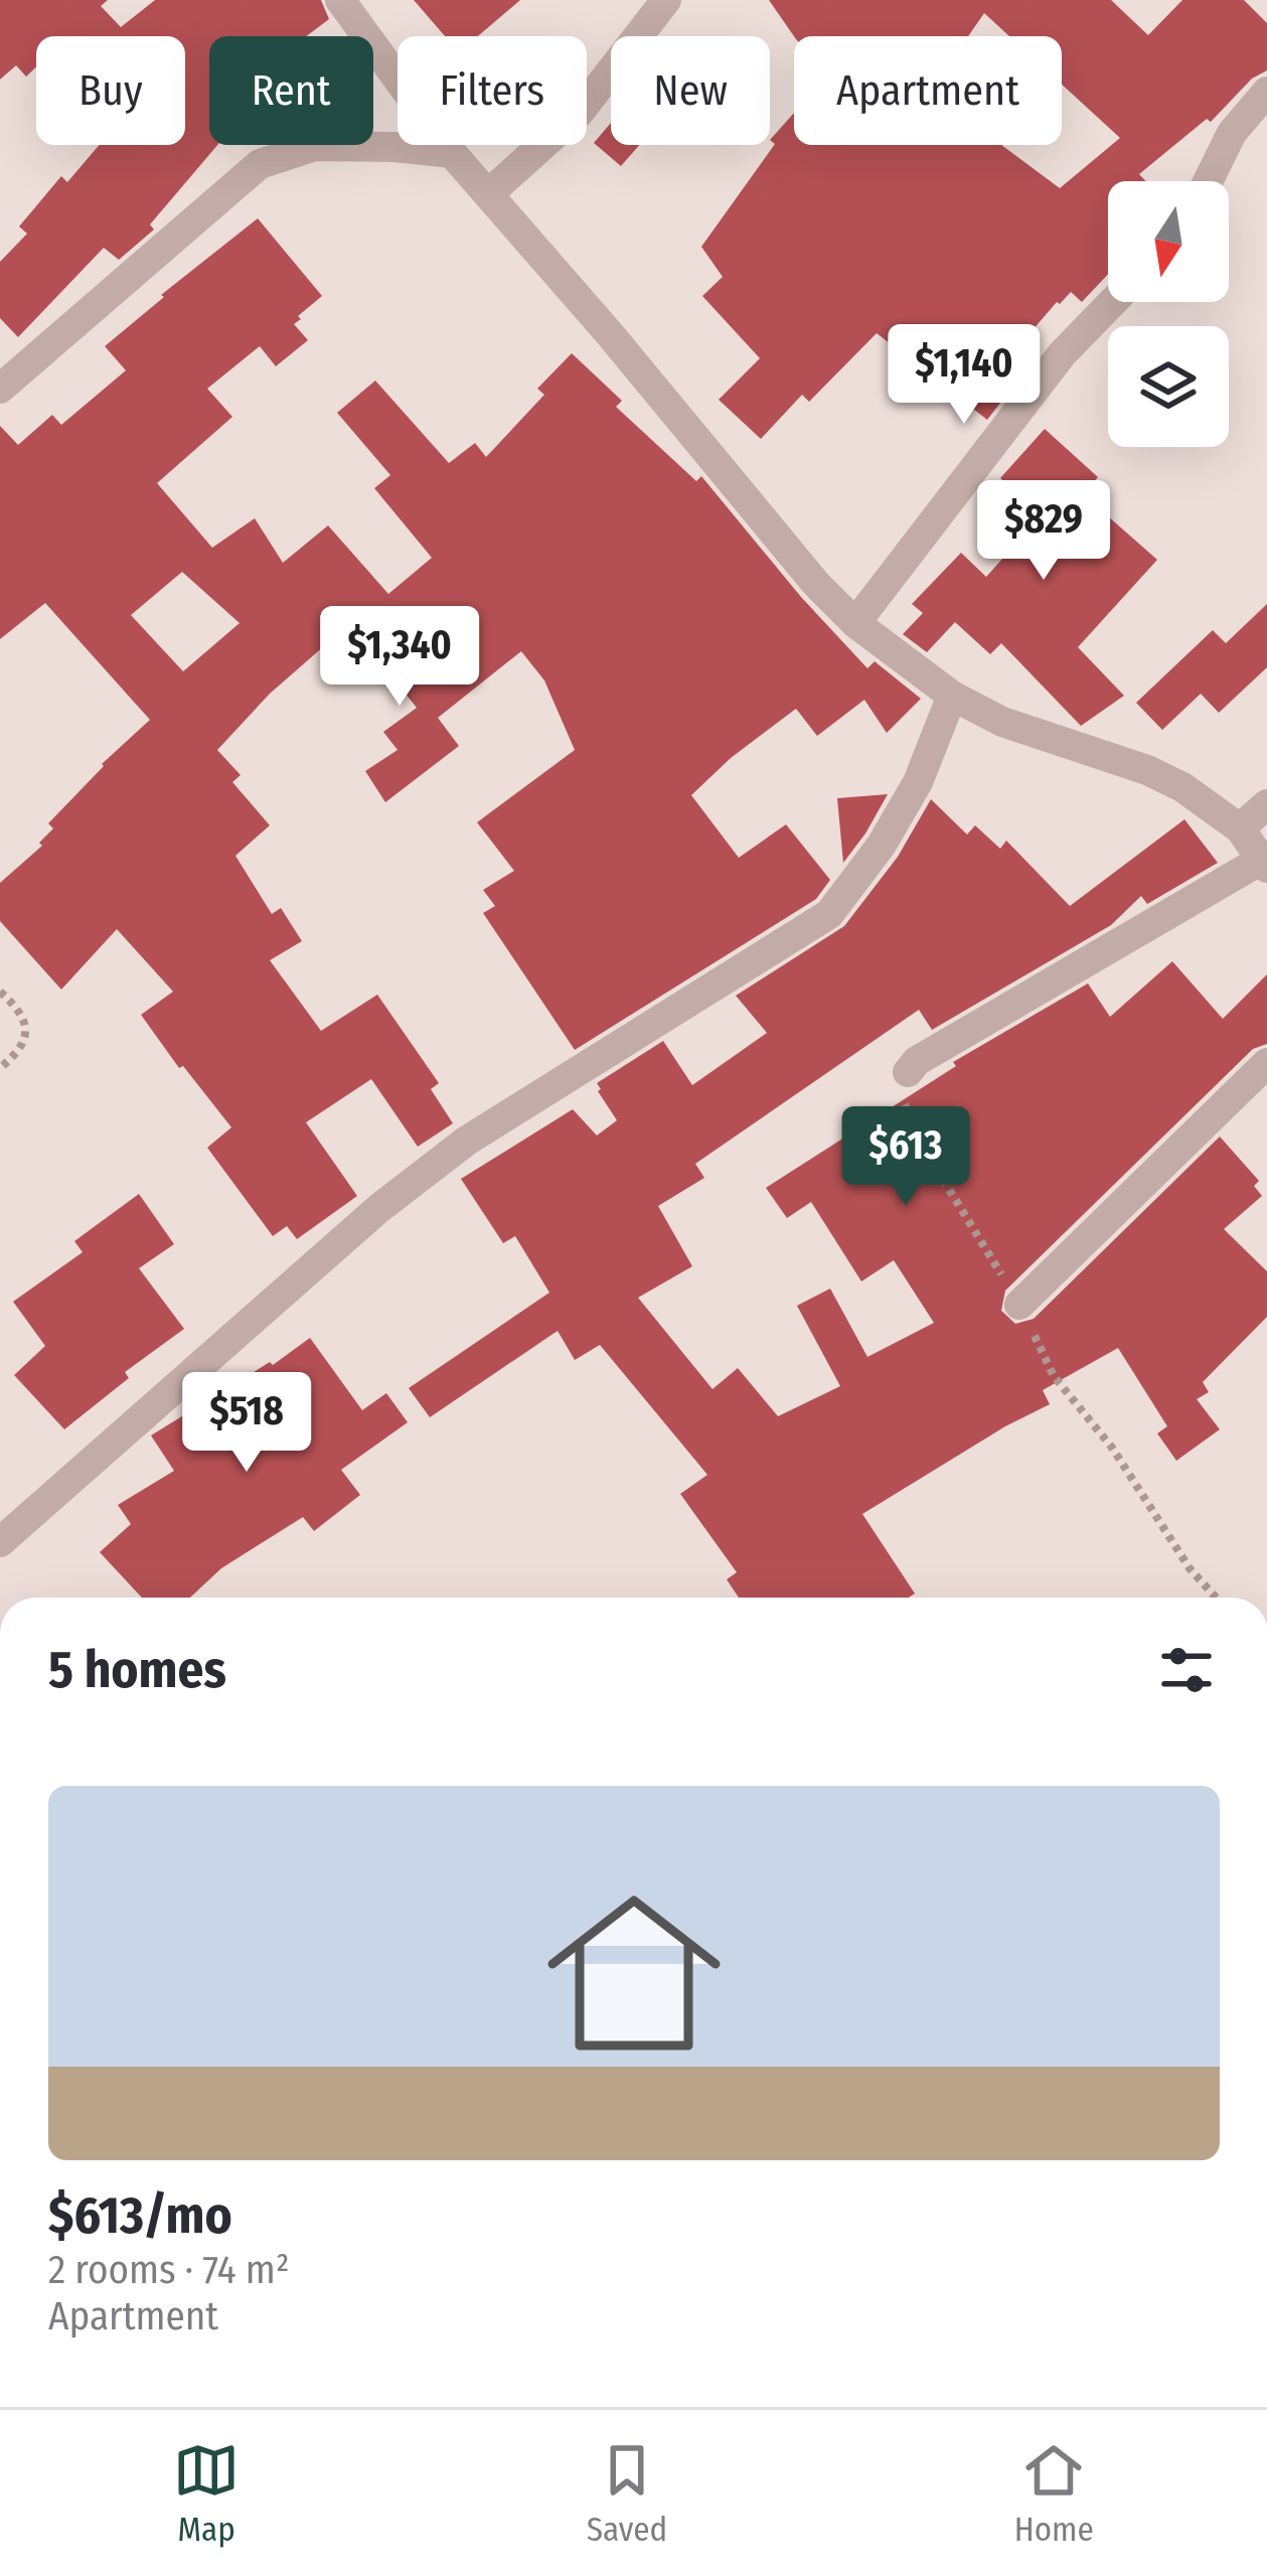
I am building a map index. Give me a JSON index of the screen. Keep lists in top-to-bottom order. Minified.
{"north":"bottom","page":{"chip":["Buy","Rent","Filters","New","Apartment"],"price":["$1,140","$829","$1,340","$613","$518"],"heading":"5 homes","list":[{"name":"$613/mo","note":"2 rooms · 74 m² · Apartment"}],"tabs":["Map","Saved","Home"]}}
